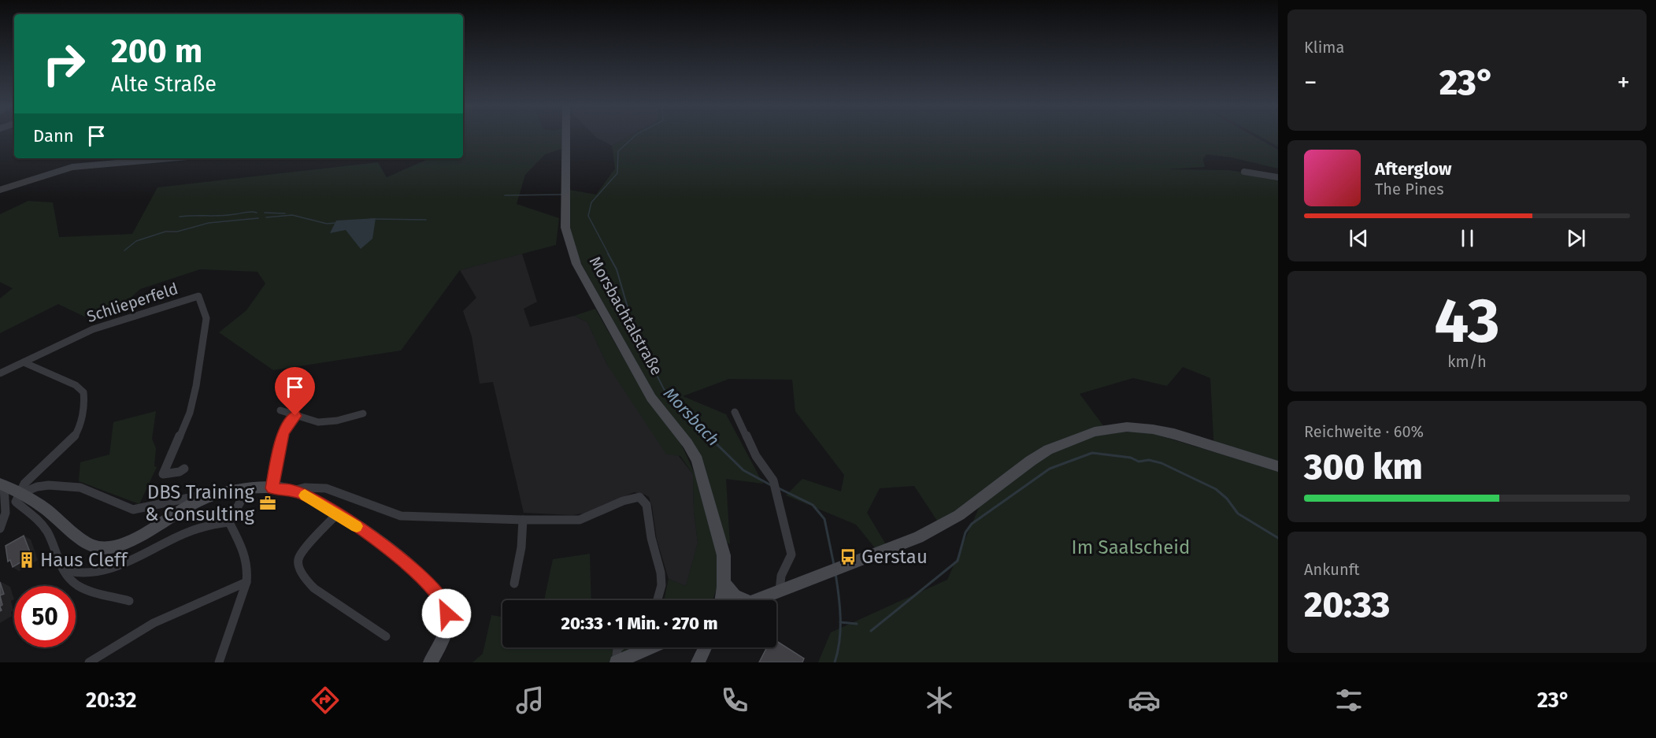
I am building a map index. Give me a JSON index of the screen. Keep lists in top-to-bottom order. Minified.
{"streets":{"main road":["Morsbachtalstraße"],"street":["Schlieperfeld"]},"water":["Morsbach"],"parks":["Im Saalscheid"],"places":{"office":["DBS Training & Consulting"],"bus stop":["Gerstau"],"building":["Haus Cleff"]},"page":{"tile":["Klima",["43","km/h"],["Reichweite · 60%","300 km"],["Ankunft","20:33"]],"turn":["200 m","Alte Straße"],"heat":["−","23°","+"],"then":"Dann","song":["Afterglow","The Pines"],"limit":"50","trip":"20:33 · 1 Min. · 270 m","tabs":["20:32","23°"]}}
